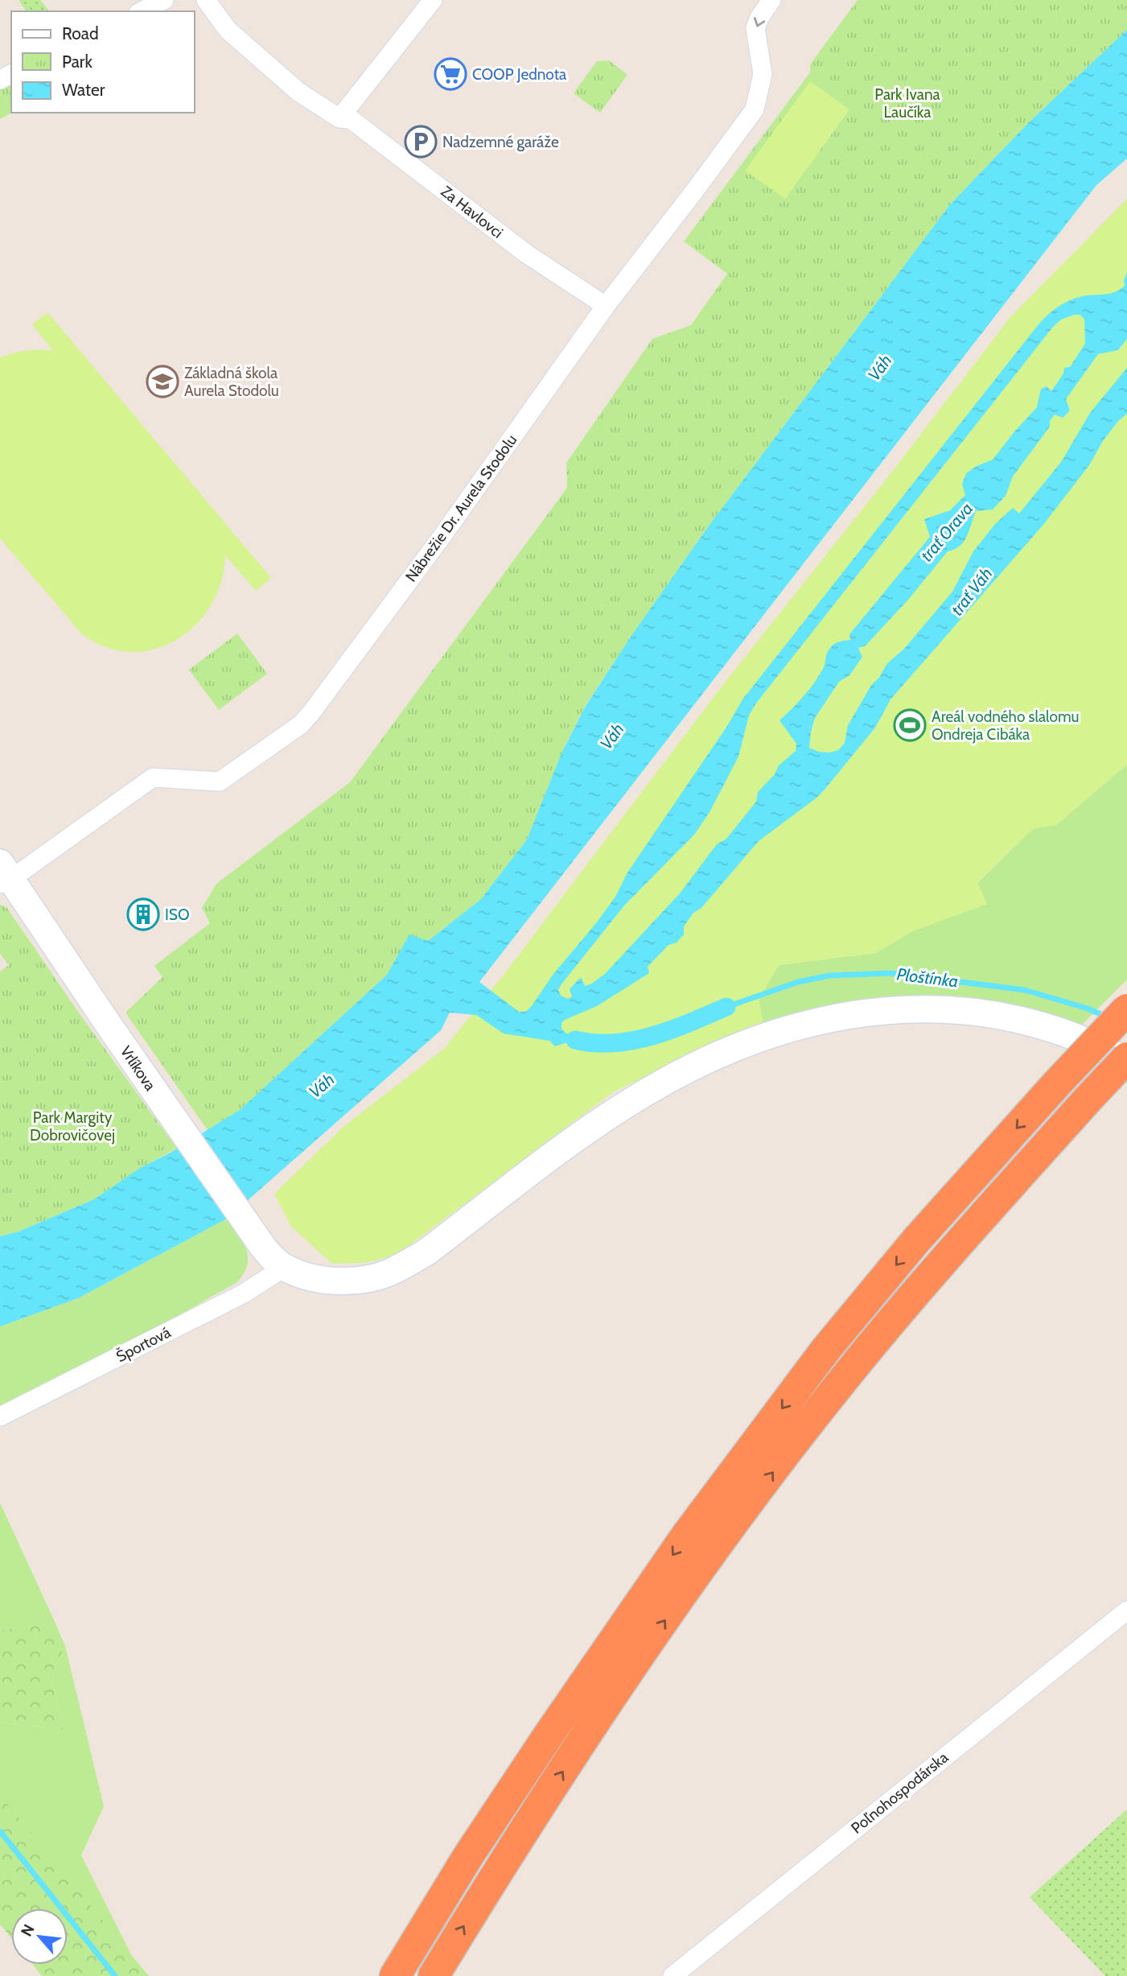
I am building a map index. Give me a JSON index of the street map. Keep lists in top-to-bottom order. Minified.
{"streets":{"street":["Za Havlovci","Nábrežie Dr. Aurela Stodolu","Vrlíkova","Športová","Poľnohospodárska"]},"crossings":[["Za Havlovci","Nábrežie Dr. Aurela Stodolu"],["Nábrežie Dr. Aurela Stodolu","Vrlíkova"],["Vrlíkova","Športová"]],"water":["Váh","trať Orava","trať Váh","Ploštínka"],"parks":["Park Ivana Laučíka","Park Margity Dobrovičovej"],"places":{"supermarket":["COOP Jednota"],"parking":["Nadzemné garáže"],"school or university":["Základná škola Aurela Stodolu"],"sports":["Areál vodného slalomu Ondreja Cibáka"],"building":["ISO"]},"legend":["Road","Park","Water"],"north":"top left"}
